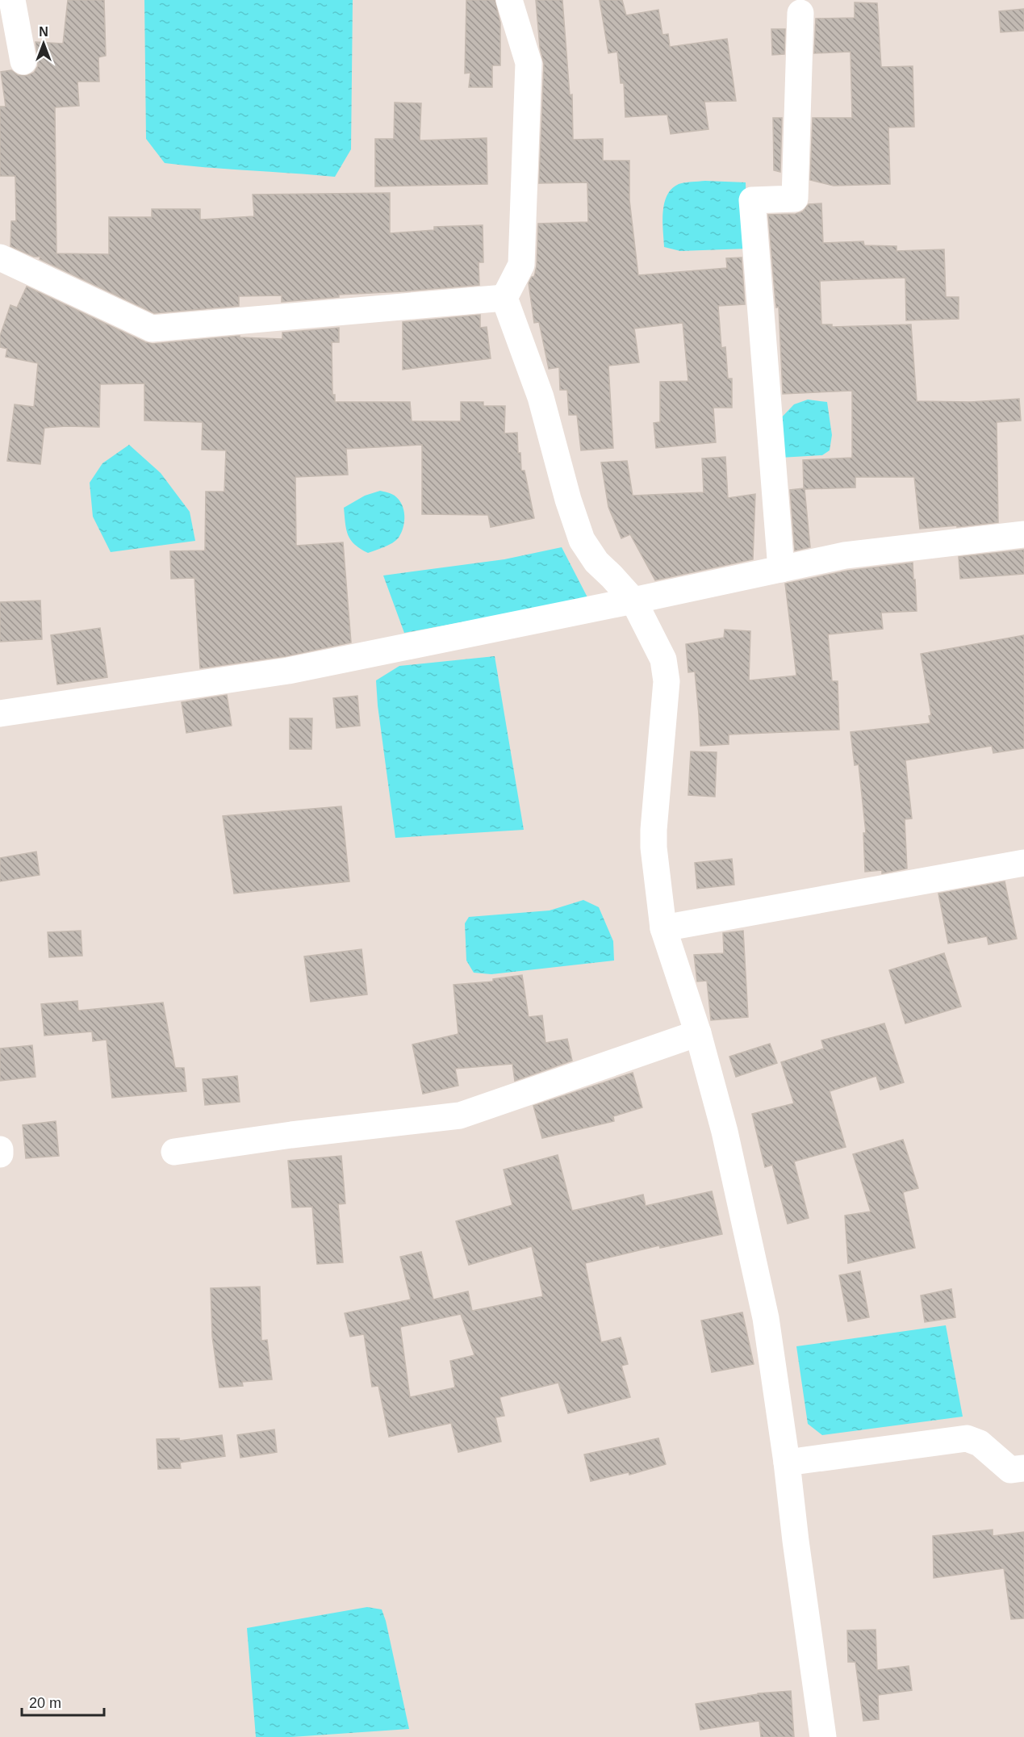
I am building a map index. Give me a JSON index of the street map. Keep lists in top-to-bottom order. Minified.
{"scale_bar":"20 m","north":"top"}
